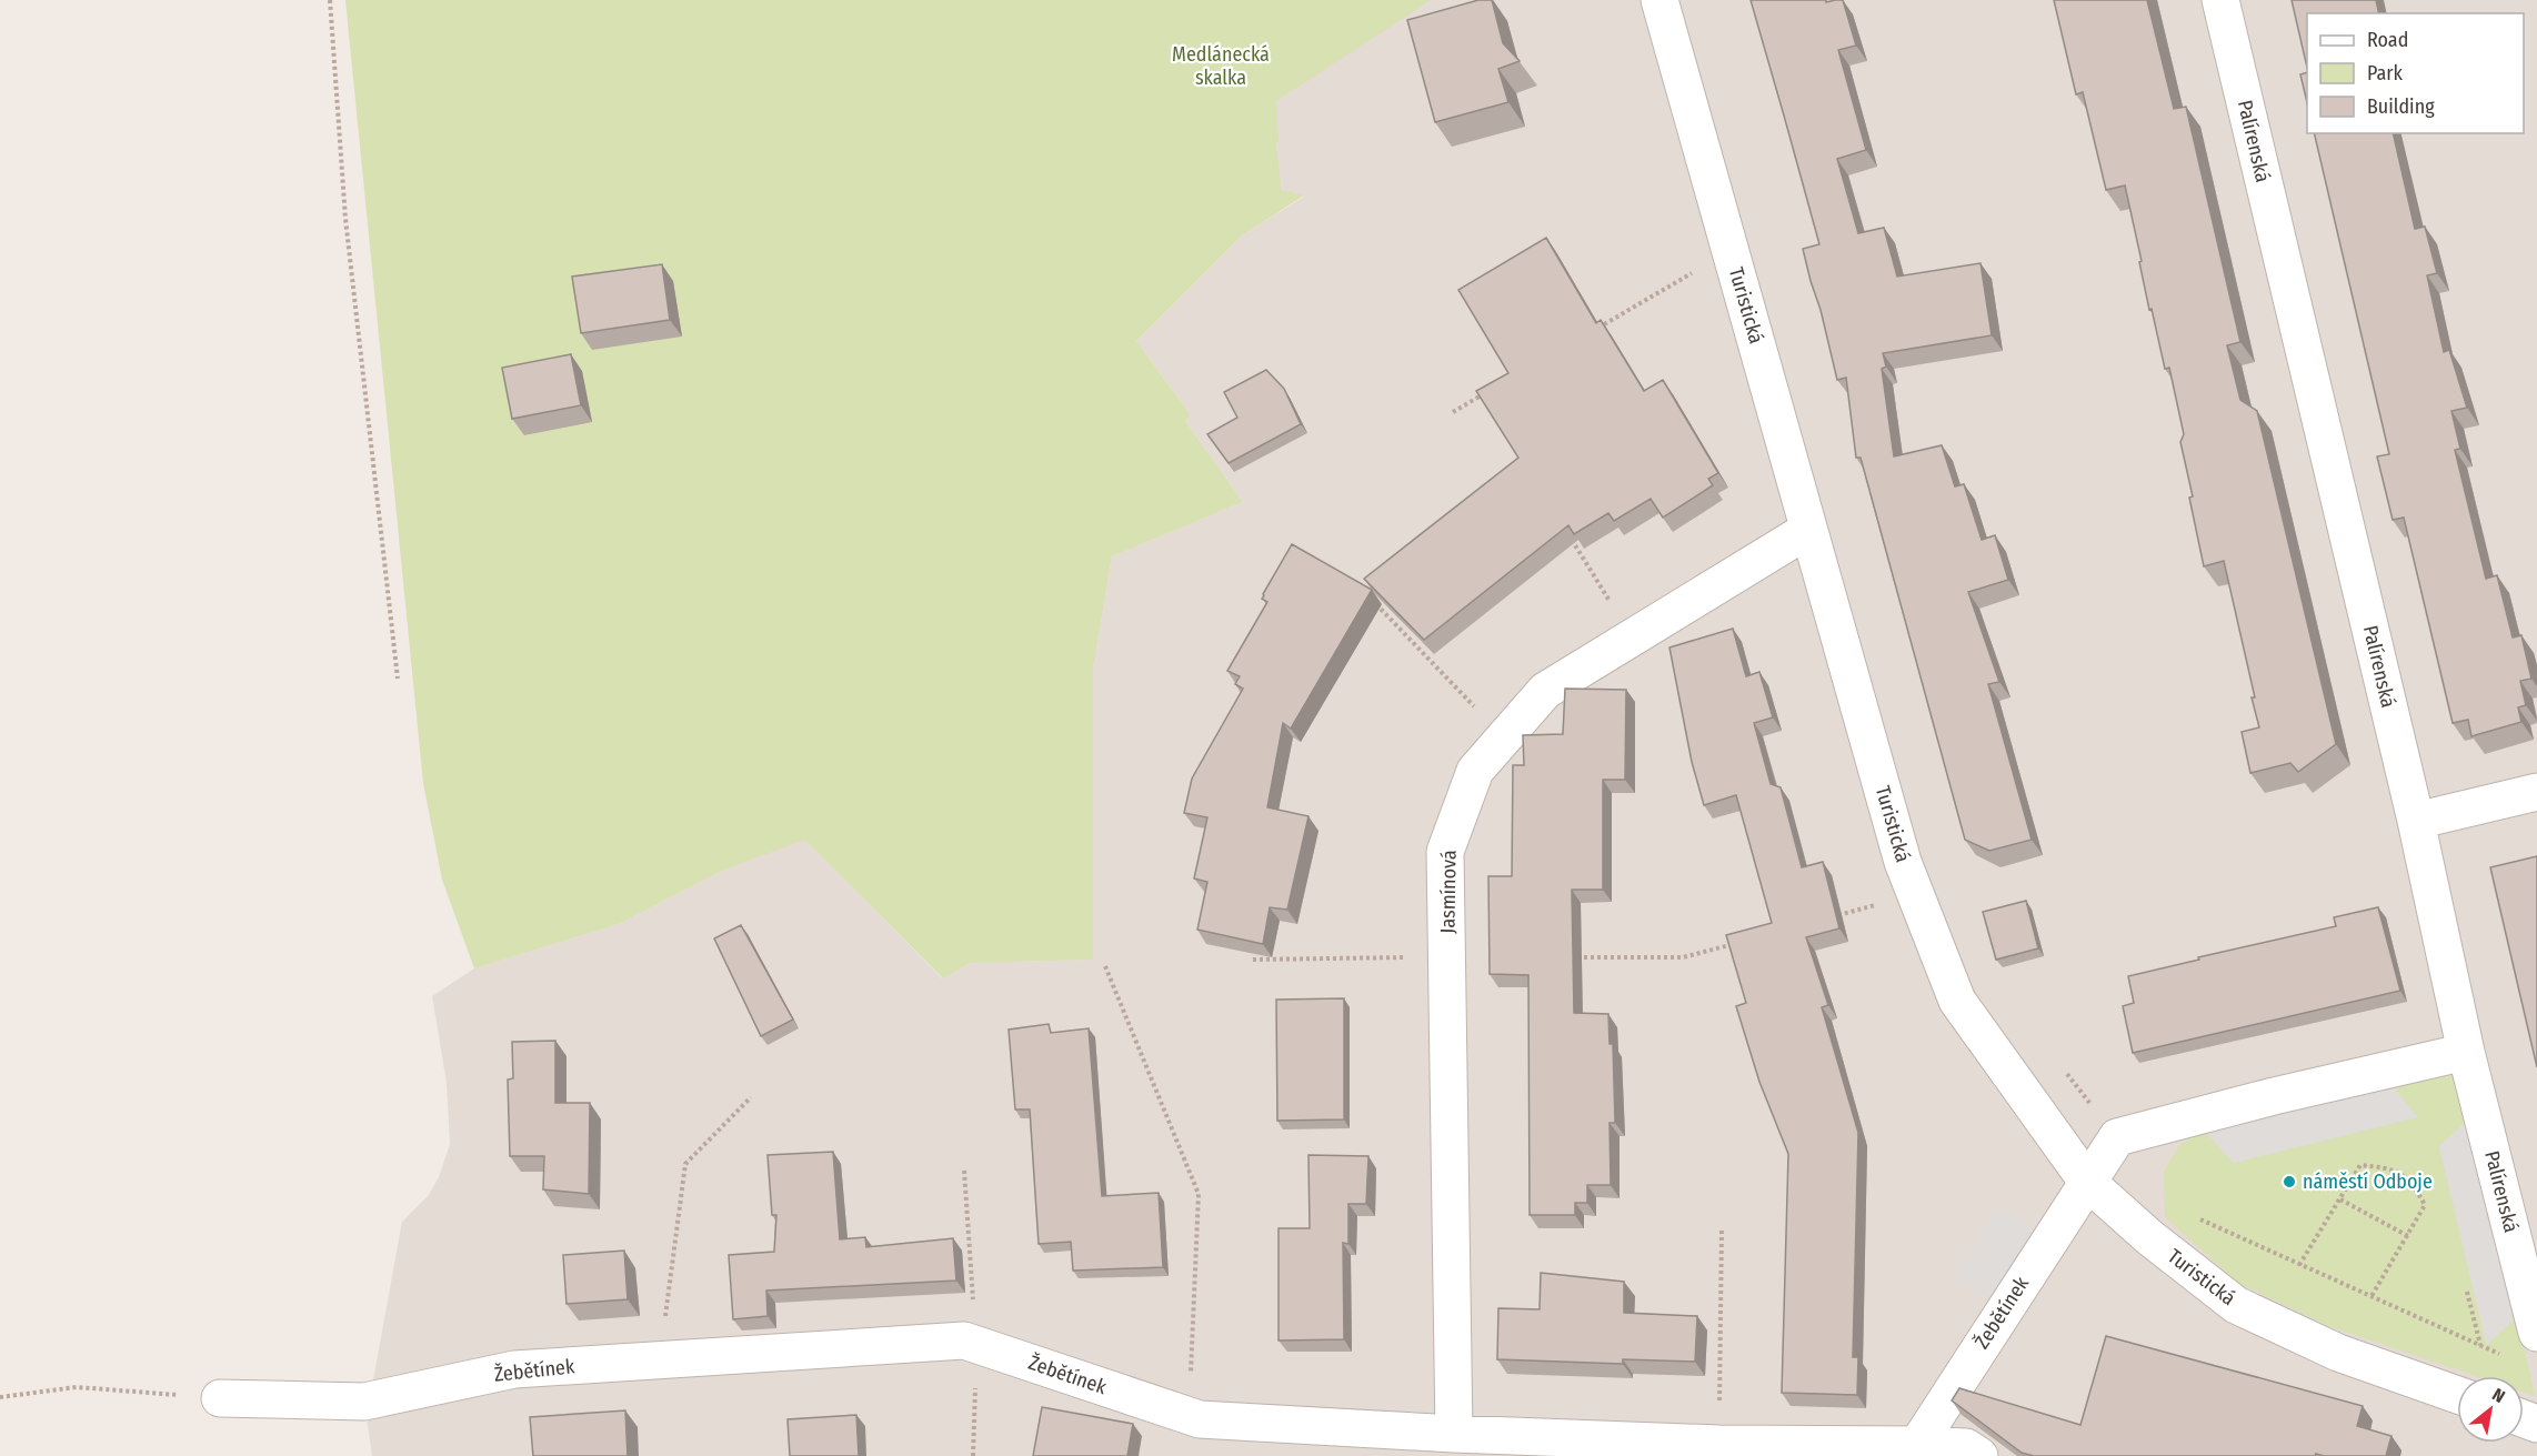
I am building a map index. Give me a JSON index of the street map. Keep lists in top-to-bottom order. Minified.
{"streets":{"street":["Palírenská","Turistická","Jasmínová","Žebětínek"]},"crossings":[["Turistická","Jasmínová"],["Turistická","Žebětínek"],["Jasmínová","Žebětínek"]],"parks":["Medlánecká skalka"],"places":["náměstí Odboje"],"legend":["Road","Park","Building"],"north":"top right"}
